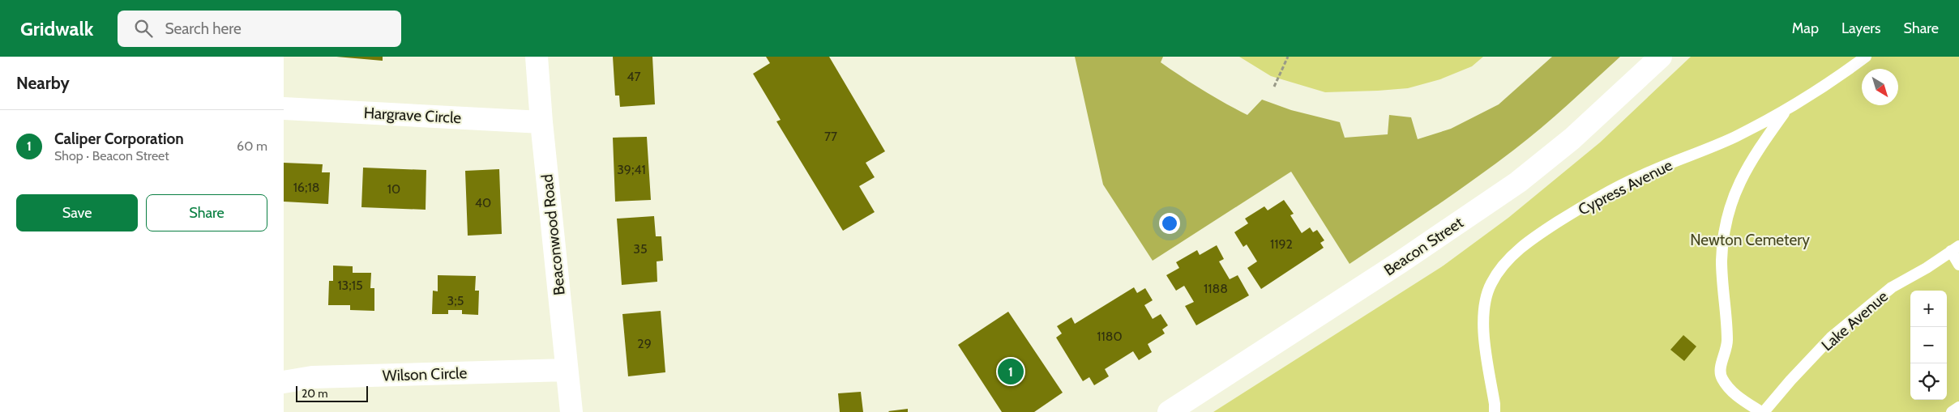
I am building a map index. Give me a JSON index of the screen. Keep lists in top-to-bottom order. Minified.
{"streets":{"street":["Hargrave Circle","Beaconwood Road","Beacon Street","Wilson Circle"],"lane":["Cypress Avenue","Lake Avenue"]},"crossings":[["Hargrave Circle","Beaconwood Road"],["Beaconwood Road","Wilson Circle"]],"parks":["Newton Cemetery"],"house_numbers":["47","77","39;41","16;18","10","40","1192","35","13;15","1188","3;5","1180","29"],"scale_bar":"20 m","north":"bottom right","page":{"header":"Gridwalk","search":"Search here","nav":["Map","Layers","Share"],"heading":"Nearby","list":[{"mark":"1","name":"Caliper Corporation","note":"Shop · Beacon Street","value":"60 m"}],"buttons":["Save","Share"],"map_buttons":["+","−"],"pins":"1","scale":"20 m"}}
